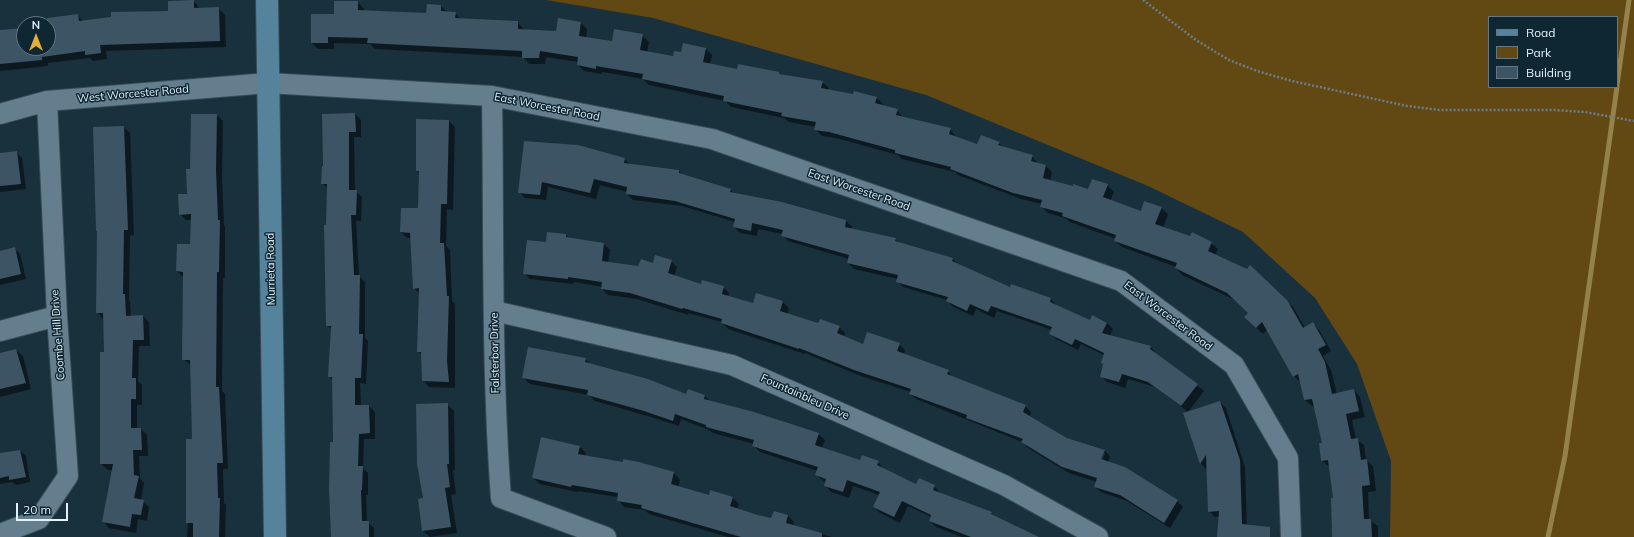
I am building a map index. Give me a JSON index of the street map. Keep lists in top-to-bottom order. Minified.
{"streets":{"main road":["Murrieta Road"],"street":["West Worcester Road","East Worcester Road","Coombe Hill Drive","Falsterbor Drive","Fountainbleu Drive"]},"crossings":[["West Worcester Road","East Worcester Road"],["West Worcester Road","Murrieta Road"],["West Worcester Road","Coombe Hill Drive"],["East Worcester Road","Murrieta Road"],["East Worcester Road","Falsterbor Drive"],["Falsterbor Drive","Fountainbleu Drive"]],"legend":["Road","Park","Building"],"scale_bar":"20 m","north":"top"}
